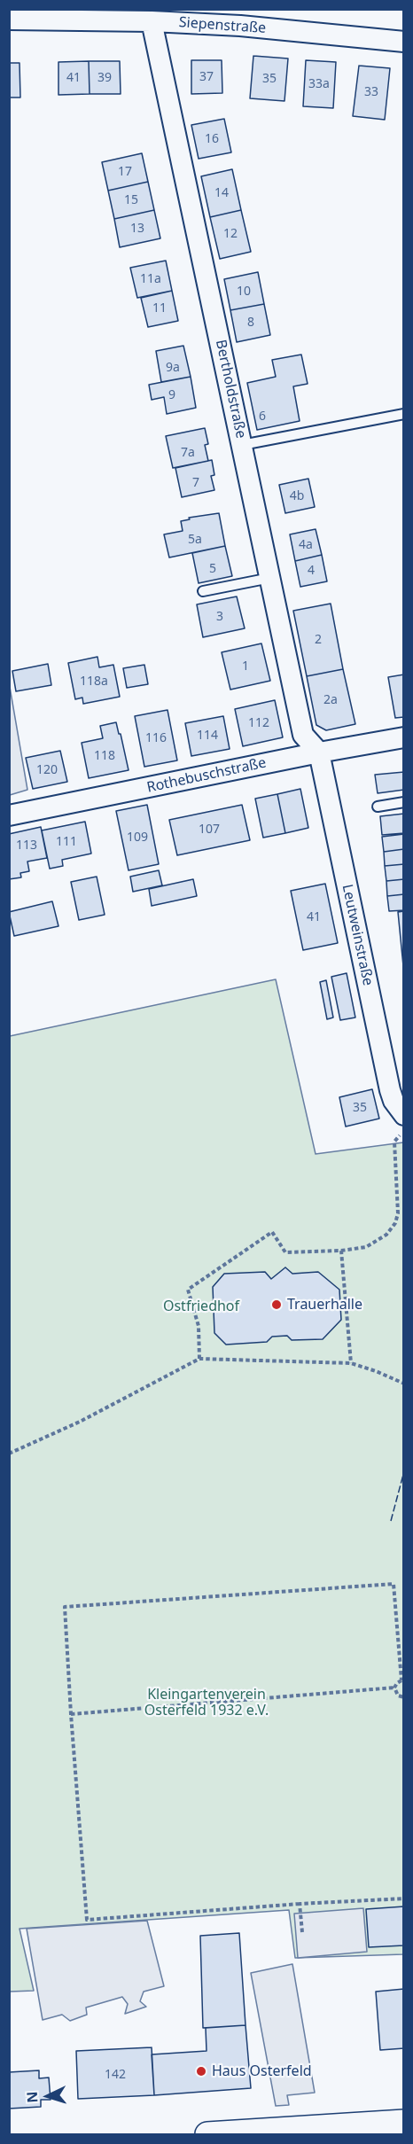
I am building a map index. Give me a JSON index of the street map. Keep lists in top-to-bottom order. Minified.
{"streets":{"street":["Siepenstraße","Bertholdstraße","Rothebuschstraße","Leutweinstraße"]},"crossings":[["Siepenstraße","Bertholdstraße"],["Bertholdstraße","Rothebuschstraße"],["Bertholdstraße","Leutweinstraße"],["Rothebuschstraße","Leutweinstraße"]],"parks":["Ostfriedhof","Kleingartenverein Osterfeld 1932 e.V."],"places":["Trauerhalle","Haus Osterfeld"],"house_numbers":["37","41","39","35","33a","33","16","17","14","15","13","12","11a","10","11","8","9a","9","6","7a","7","4b","5a","4a","5","4","3","2","1","118a","2a","112","114","116","118","120","107","109","111","113","41","35","142"],"north":"left"}
